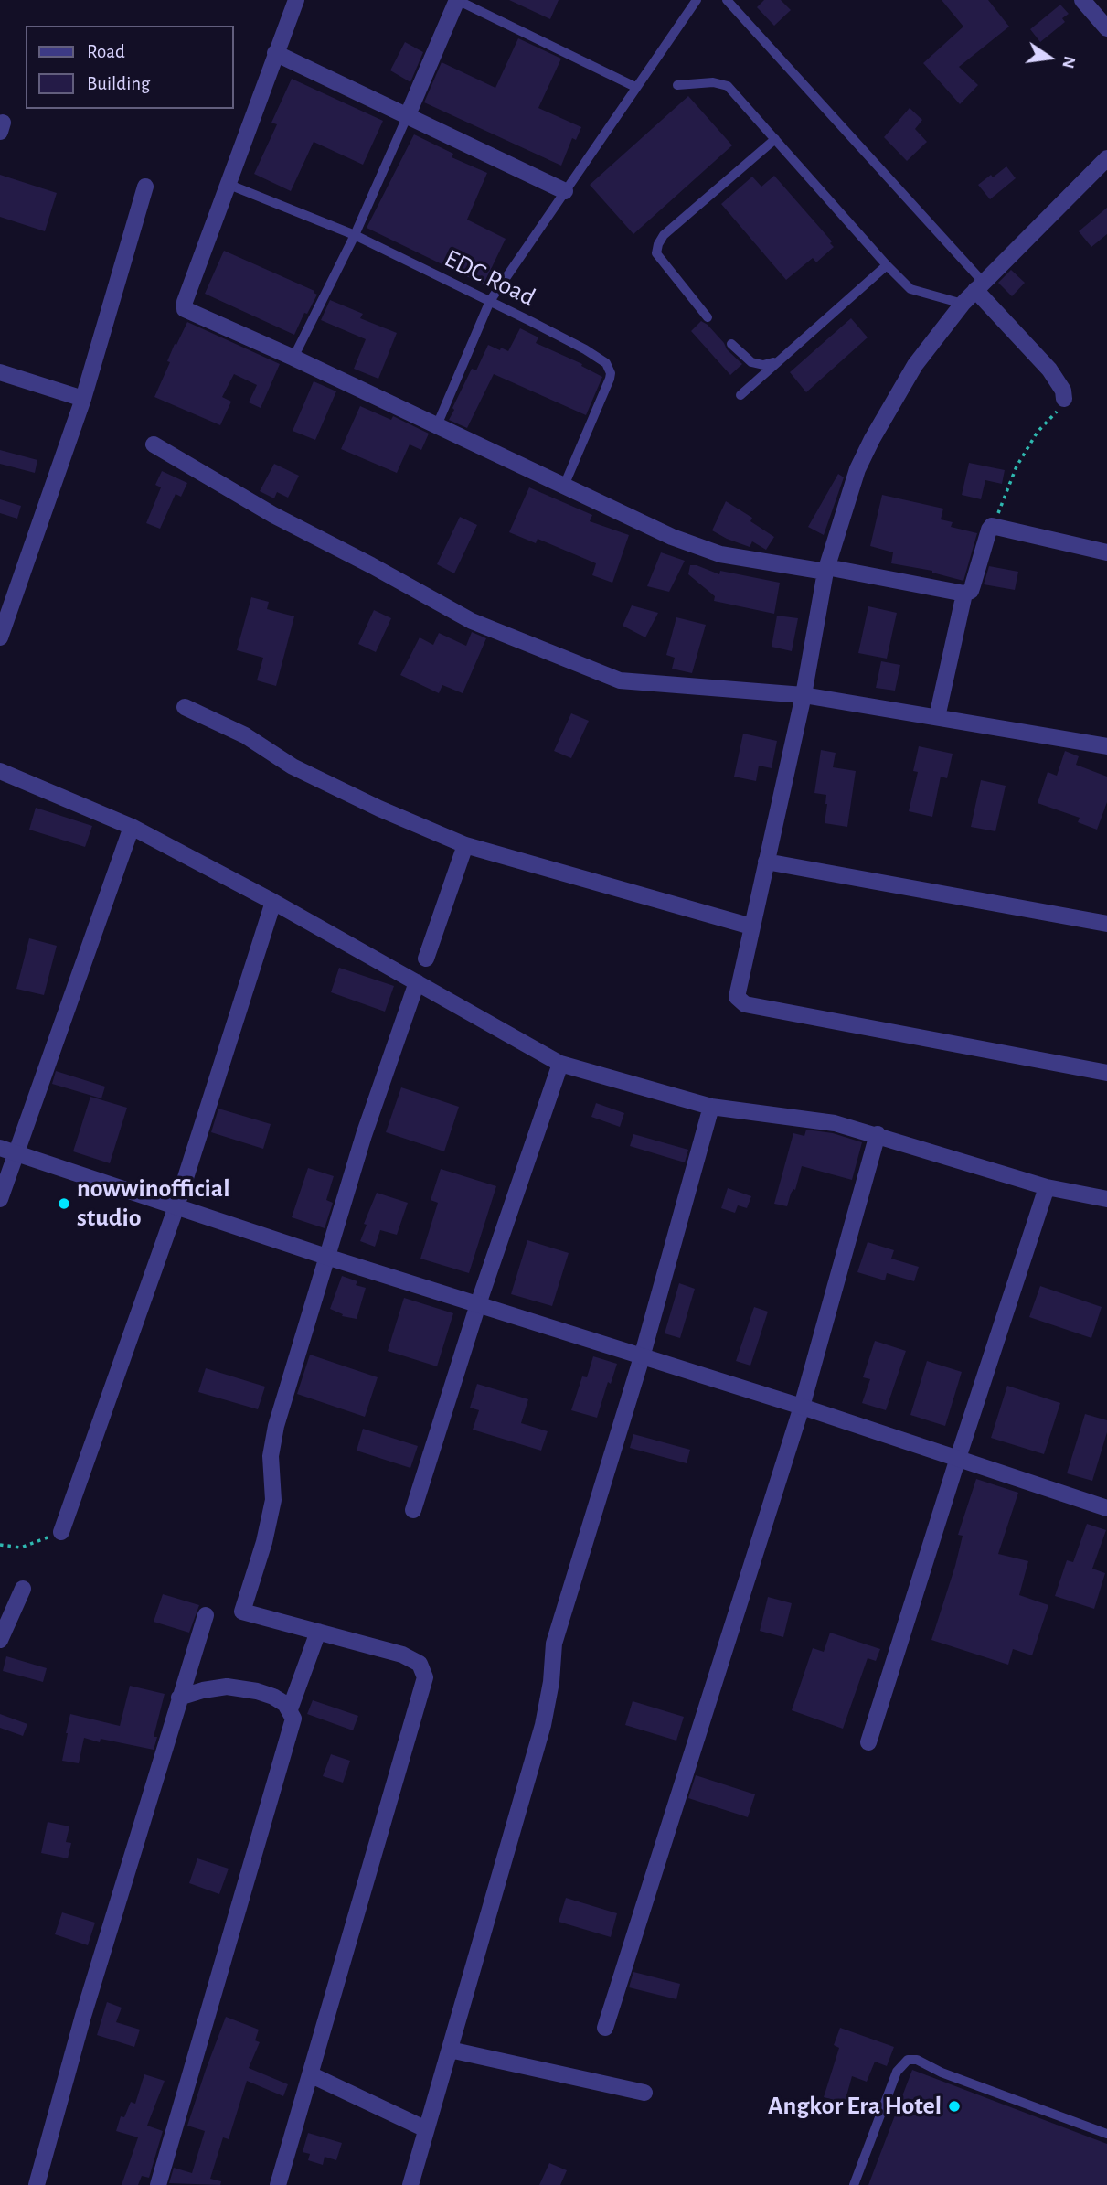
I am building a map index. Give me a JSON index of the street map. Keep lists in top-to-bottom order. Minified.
{"streets":{"lane":["EDC Road"]},"places":["nowwinofficial studio","Angkor Era Hotel"],"legend":["Road","Building"],"north":"right"}
